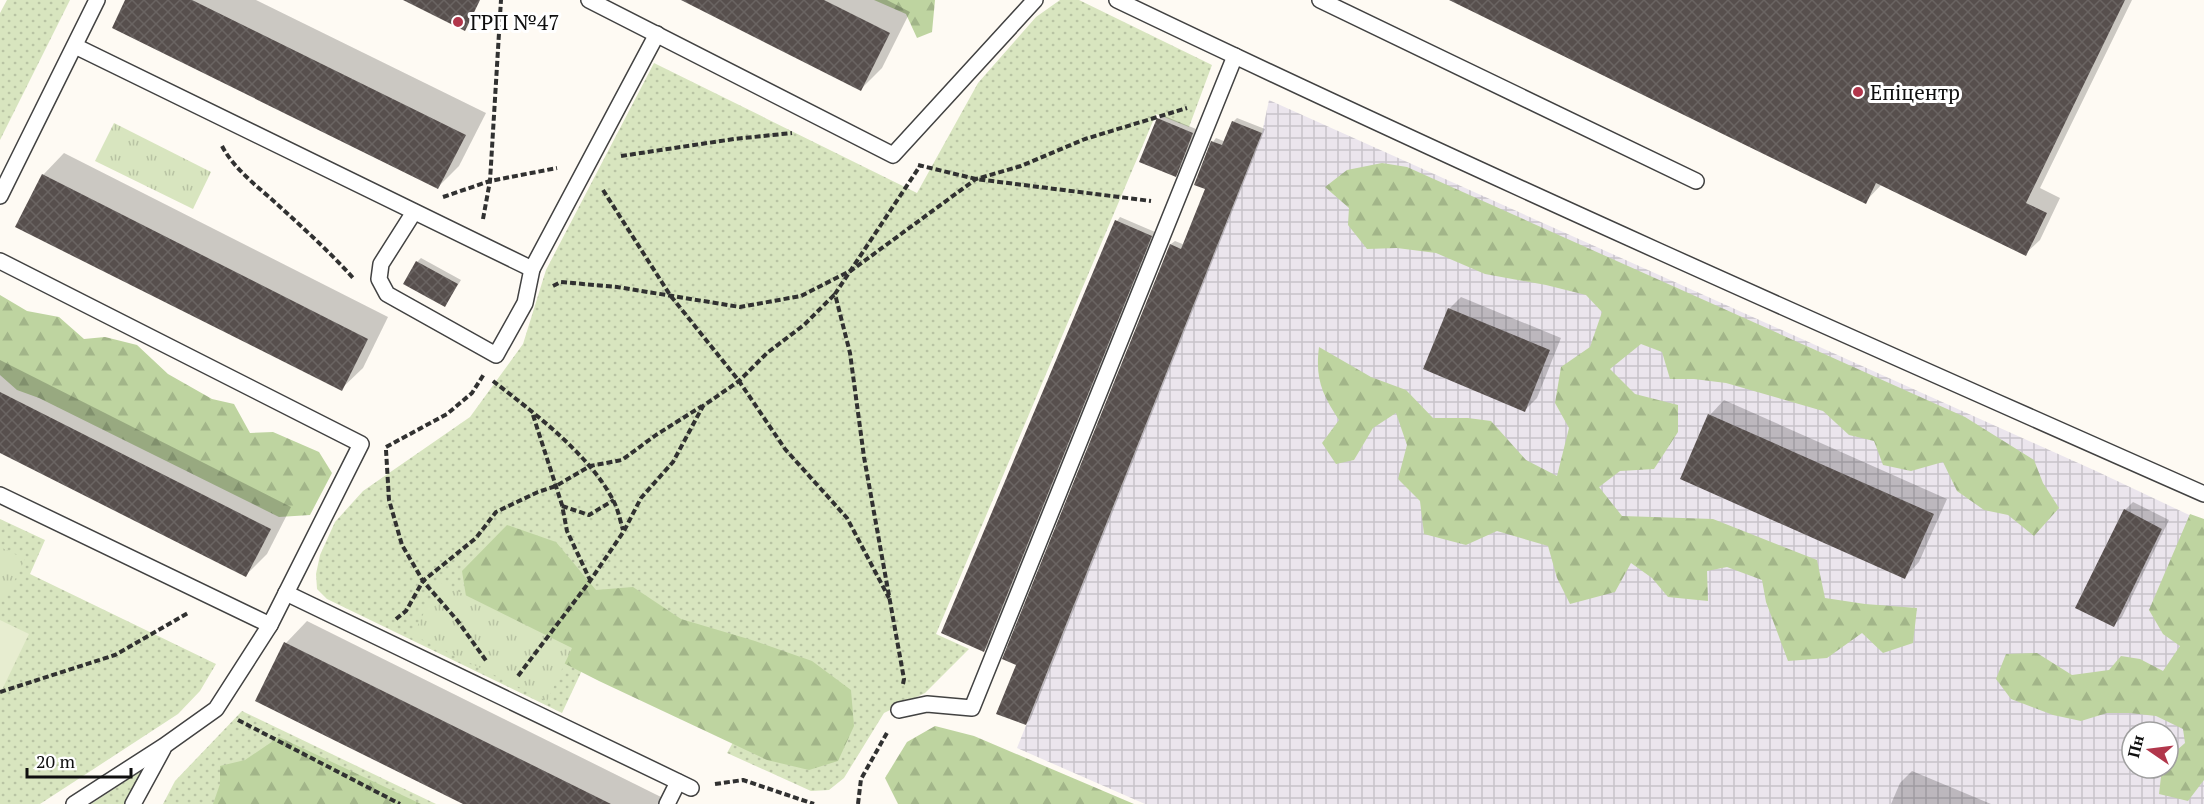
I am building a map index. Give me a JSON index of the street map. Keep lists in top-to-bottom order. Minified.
{"places":["ГРП №47","Епіцентр"],"scale_bar":"20 m","north":"left"}
